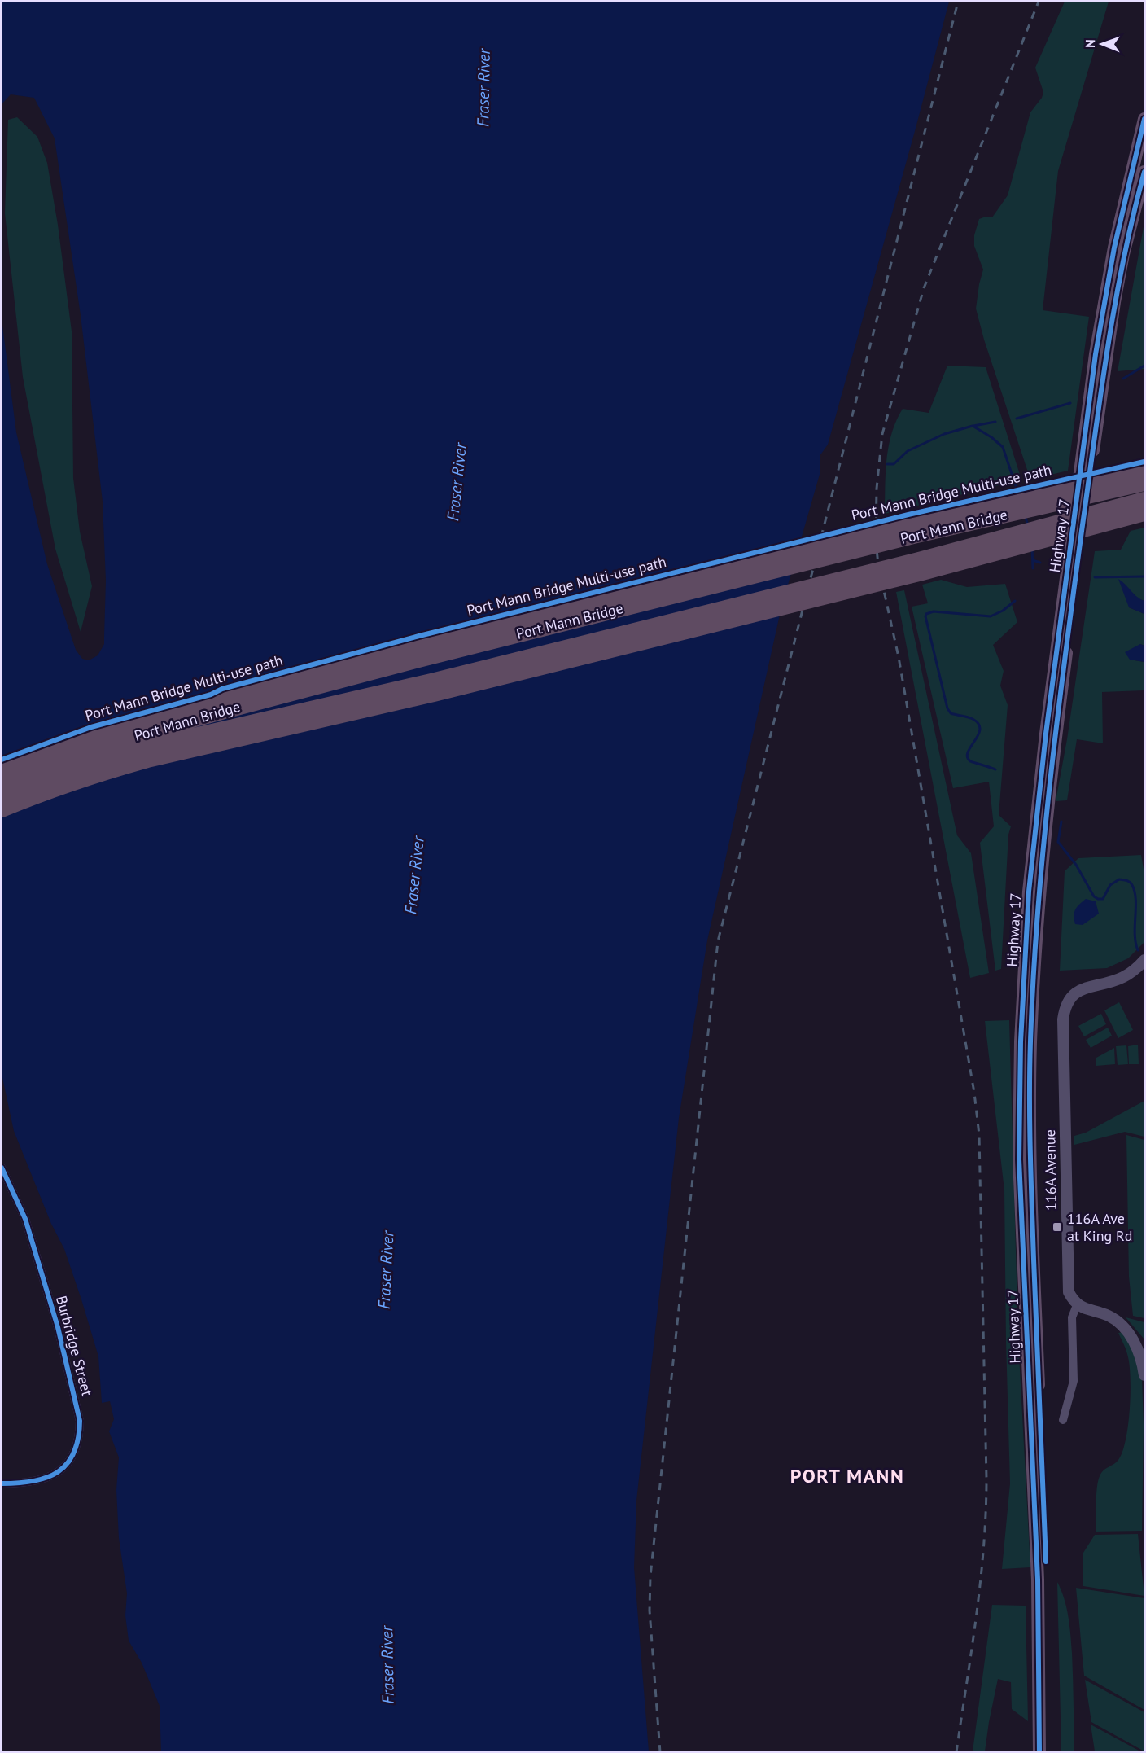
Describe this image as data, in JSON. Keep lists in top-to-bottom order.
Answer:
{
  "streets": {
    "highway": ["Port Mann Bridge", "Highway 17"],
    "street": ["116A Avenue", "Burbridge Street"],
    "cycle path": ["Port Mann Bridge Multi-use path"]
  },
  "districts": ["PORT MANN"],
  "water": ["Fraser River"],
  "places": {
    "transit": ["116A Ave at King Rd"]
  },
  "north": "left"
}
